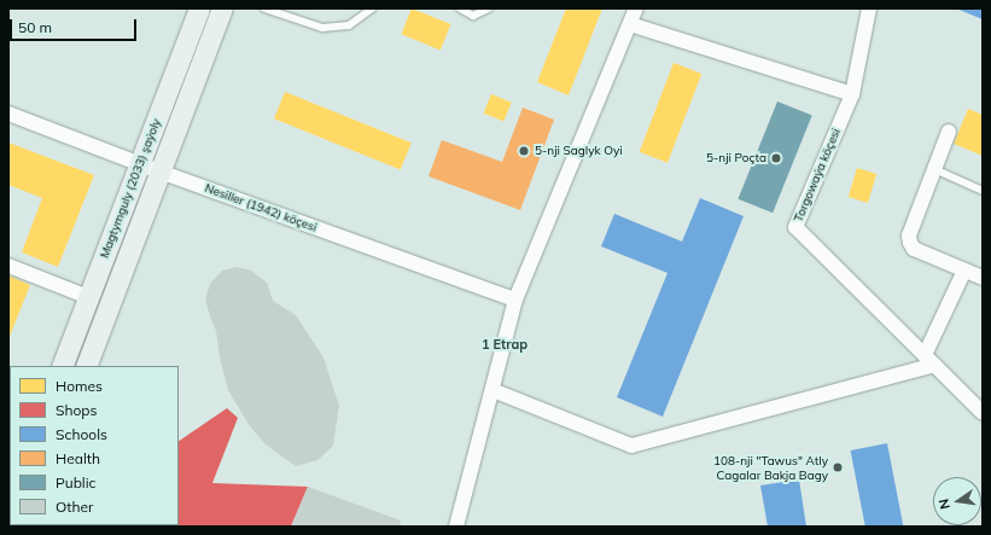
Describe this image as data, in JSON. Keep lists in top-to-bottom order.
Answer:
{
  "streets": {
    "main road": ["Magtymguly (2033) şaýoly"],
    "street": ["Torgowaýa köçesi", "Nesiller (1942) köçesi"]
  },
  "crossings": [
    ["Magtymguly (2033) şaýoly", "Nesiller (1942) köçesi"]
  ],
  "districts": ["1 Etrap"],
  "places": ["5-nji Saglyk Oyi", "5-nji Poçta", "108-nji \"Tawus\" Atly Cagalar Bakja Bagy"],
  "legend": [
    "Homes",
    "Shops",
    "Schools",
    "Health",
    "Public",
    "Other"
  ],
  "scale_bar": "50 m",
  "north": "left"
}
